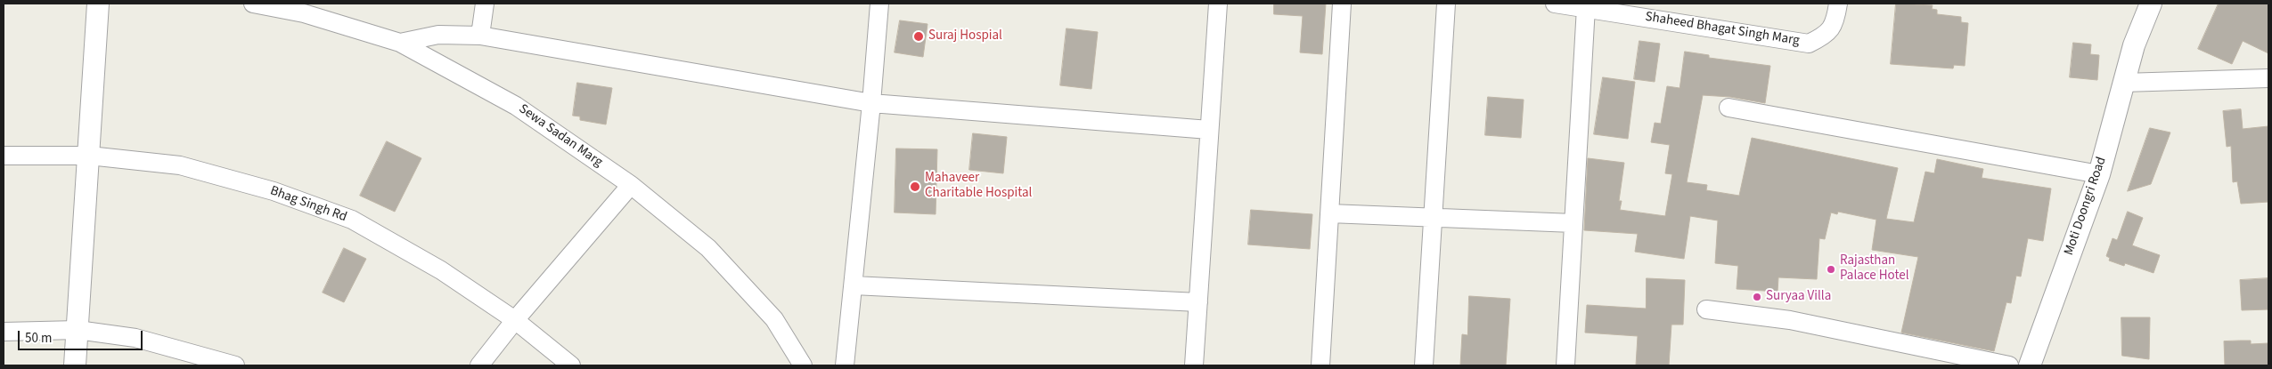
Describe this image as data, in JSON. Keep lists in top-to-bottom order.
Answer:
{
  "streets": {
    "street": [
      "Shaheed Bhagat Singh Marg",
      "Sewa Sadan Marg",
      "Bhag Singh Rd",
      "Moti Doongri Road"
    ]
  },
  "places": [
    "Suraj Hospial",
    "Mahaveer Charitable Hospital",
    "Rajasthan Palace Hotel",
    "Suryaa Villa"
  ],
  "scale_bar": "50 m"
}
